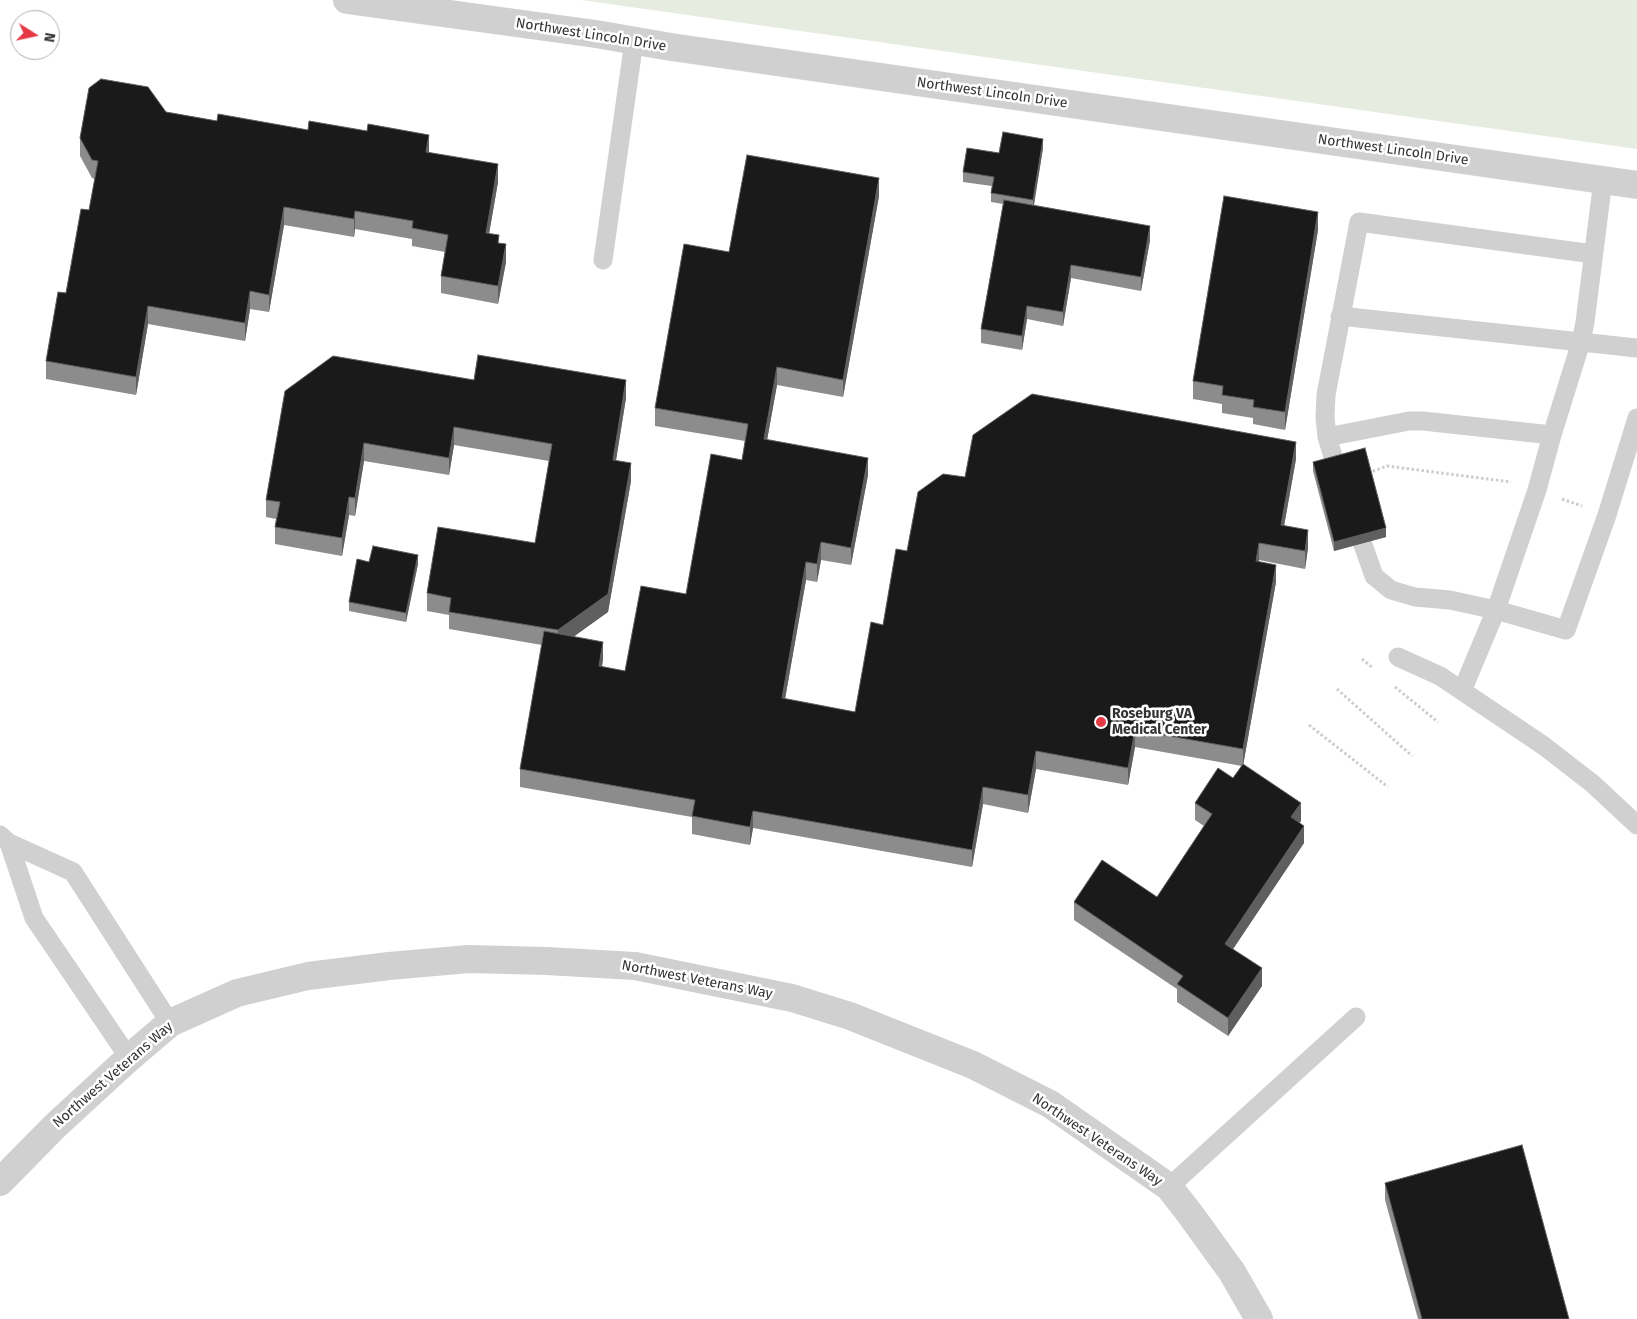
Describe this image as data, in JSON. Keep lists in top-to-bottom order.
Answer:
{
  "streets": {
    "street": ["Northwest Lincoln Drive", "Northwest Veterans Way"]
  },
  "places": ["Roseburg VA Medical Center"],
  "north": "right"
}
